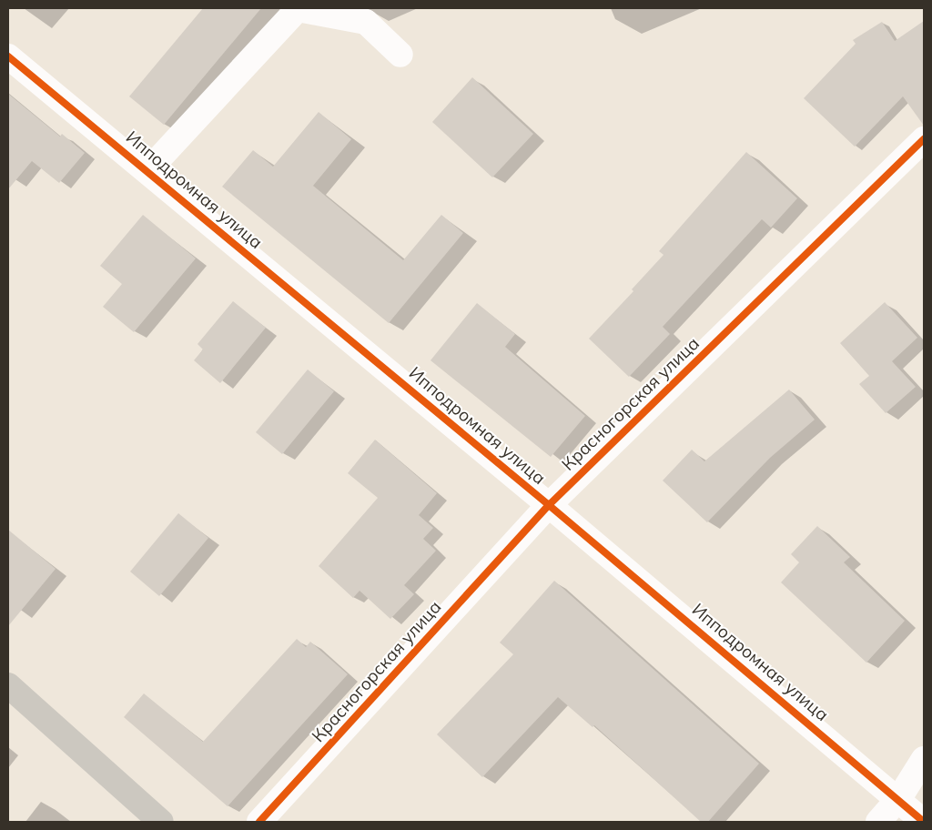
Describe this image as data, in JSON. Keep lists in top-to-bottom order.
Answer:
{
  "streets": {
    "street": ["Ипподромная улица", "Красногорская улица"]
  },
  "crossings": [
    ["Ипподромная улица", "Красногорская улица"]
  ]
}
